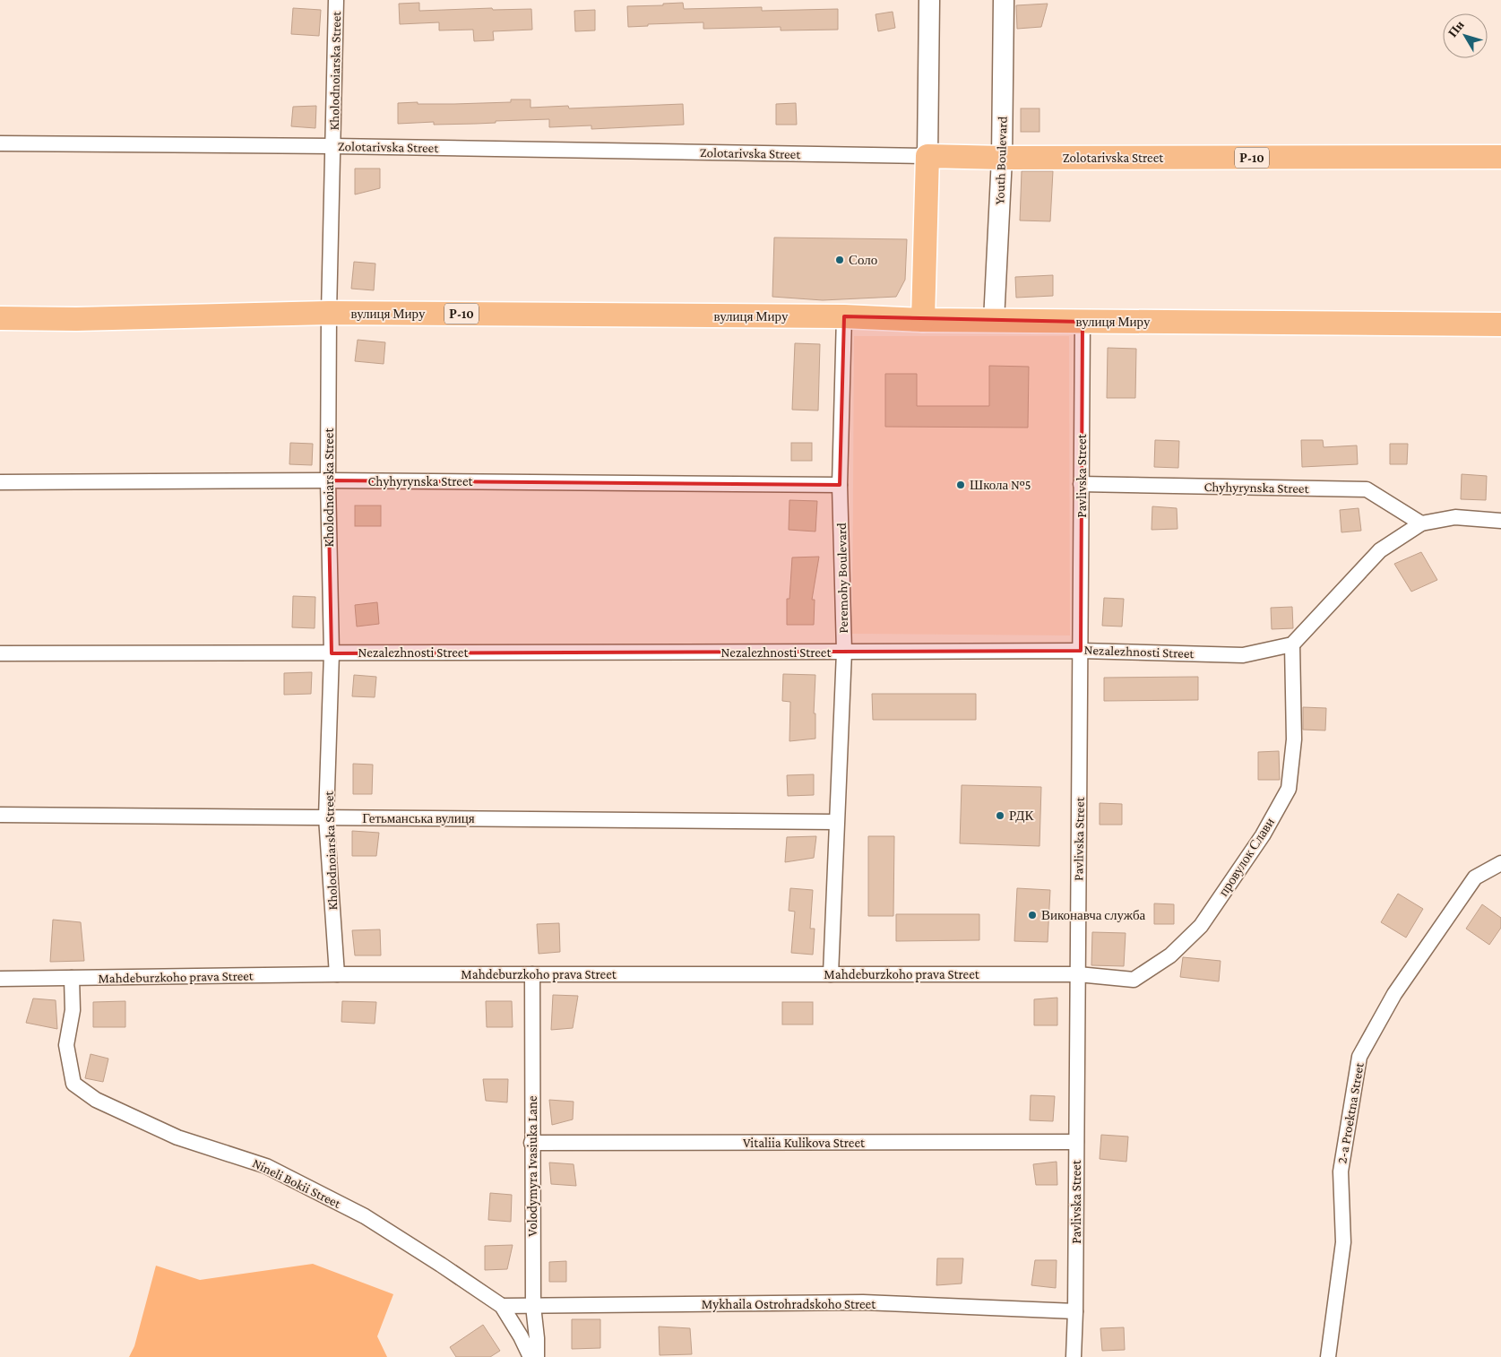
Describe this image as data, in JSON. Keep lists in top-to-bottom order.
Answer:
{
  "streets": {
    "main road": [
      "Zolotarivska Street",
      "Р-10",
      "Youth Boulevard",
      "вулиця Миру"
    ],
    "street": [
      "Kholodnoiarska Street",
      "Pavlivska Street",
      "Chyhyrynska Street",
      "Peremohy Boulevard",
      "Nezalezhnosti Street",
      "Гетьманська вулиця",
      "провулок Слави",
      "Mahdeburzkoho prava Street",
      "2-a Proektna Street",
      "Vitaliia Kulikova Street",
      "Volodymyra Ivasiuka Lane",
      "Nineli Bokii Street",
      "Mykhaila Ostrohradskoho Street"
    ]
  },
  "crossings": [
    ["Kholodnoiarska Street", "Zolotarivska Street"],
    ["Kholodnoiarska Street", "вулиця Миру"],
    ["Kholodnoiarska Street", "Chyhyrynska Street"],
    ["Kholodnoiarska Street", "Nezalezhnosti Street"],
    ["Kholodnoiarska Street", "Гетьманська вулиця"],
    ["Kholodnoiarska Street", "Mahdeburzkoho prava Street"],
    ["Zolotarivska Street", "Youth Boulevard"],
    ["Youth Boulevard", "вулиця Миру"],
    ["вулиця Миру", "Pavlivska Street"],
    ["вулиця Миру", "Peremohy Boulevard"],
    ["Pavlivska Street", "Chyhyrynska Street"],
    ["Pavlivska Street", "Nezalezhnosti Street"],
    ["Pavlivska Street", "провулок Слави"],
    ["Pavlivska Street", "Mahdeburzkoho prava Street"],
    ["Pavlivska Street", "Vitaliia Kulikova Street"],
    ["Pavlivska Street", "Mykhaila Ostrohradskoho Street"],
    ["Chyhyrynska Street", "Peremohy Boulevard"],
    ["Peremohy Boulevard", "Nezalezhnosti Street"],
    ["Peremohy Boulevard", "Гетьманська вулиця"],
    ["Peremohy Boulevard", "Mahdeburzkoho prava Street"],
    ["Nezalezhnosti Street", "провулок Слави"],
    ["провулок Слави", "Mahdeburzkoho prava Street"],
    ["Mahdeburzkoho prava Street", "Volodymyra Ivasiuka Lane"],
    ["Mahdeburzkoho prava Street", "Nineli Bokii Street"],
    ["Vitaliia Kulikova Street", "Volodymyra Ivasiuka Lane"],
    ["Volodymyra Ivasiuka Lane", "Mykhaila Ostrohradskoho Street"],
    ["Nineli Bokii Street", "Mykhaila Ostrohradskoho Street"]
  ],
  "places": [
    "Соло",
    "Школа №5",
    "РДК",
    "Виконавча служба"
  ],
  "north": "top left"
}
